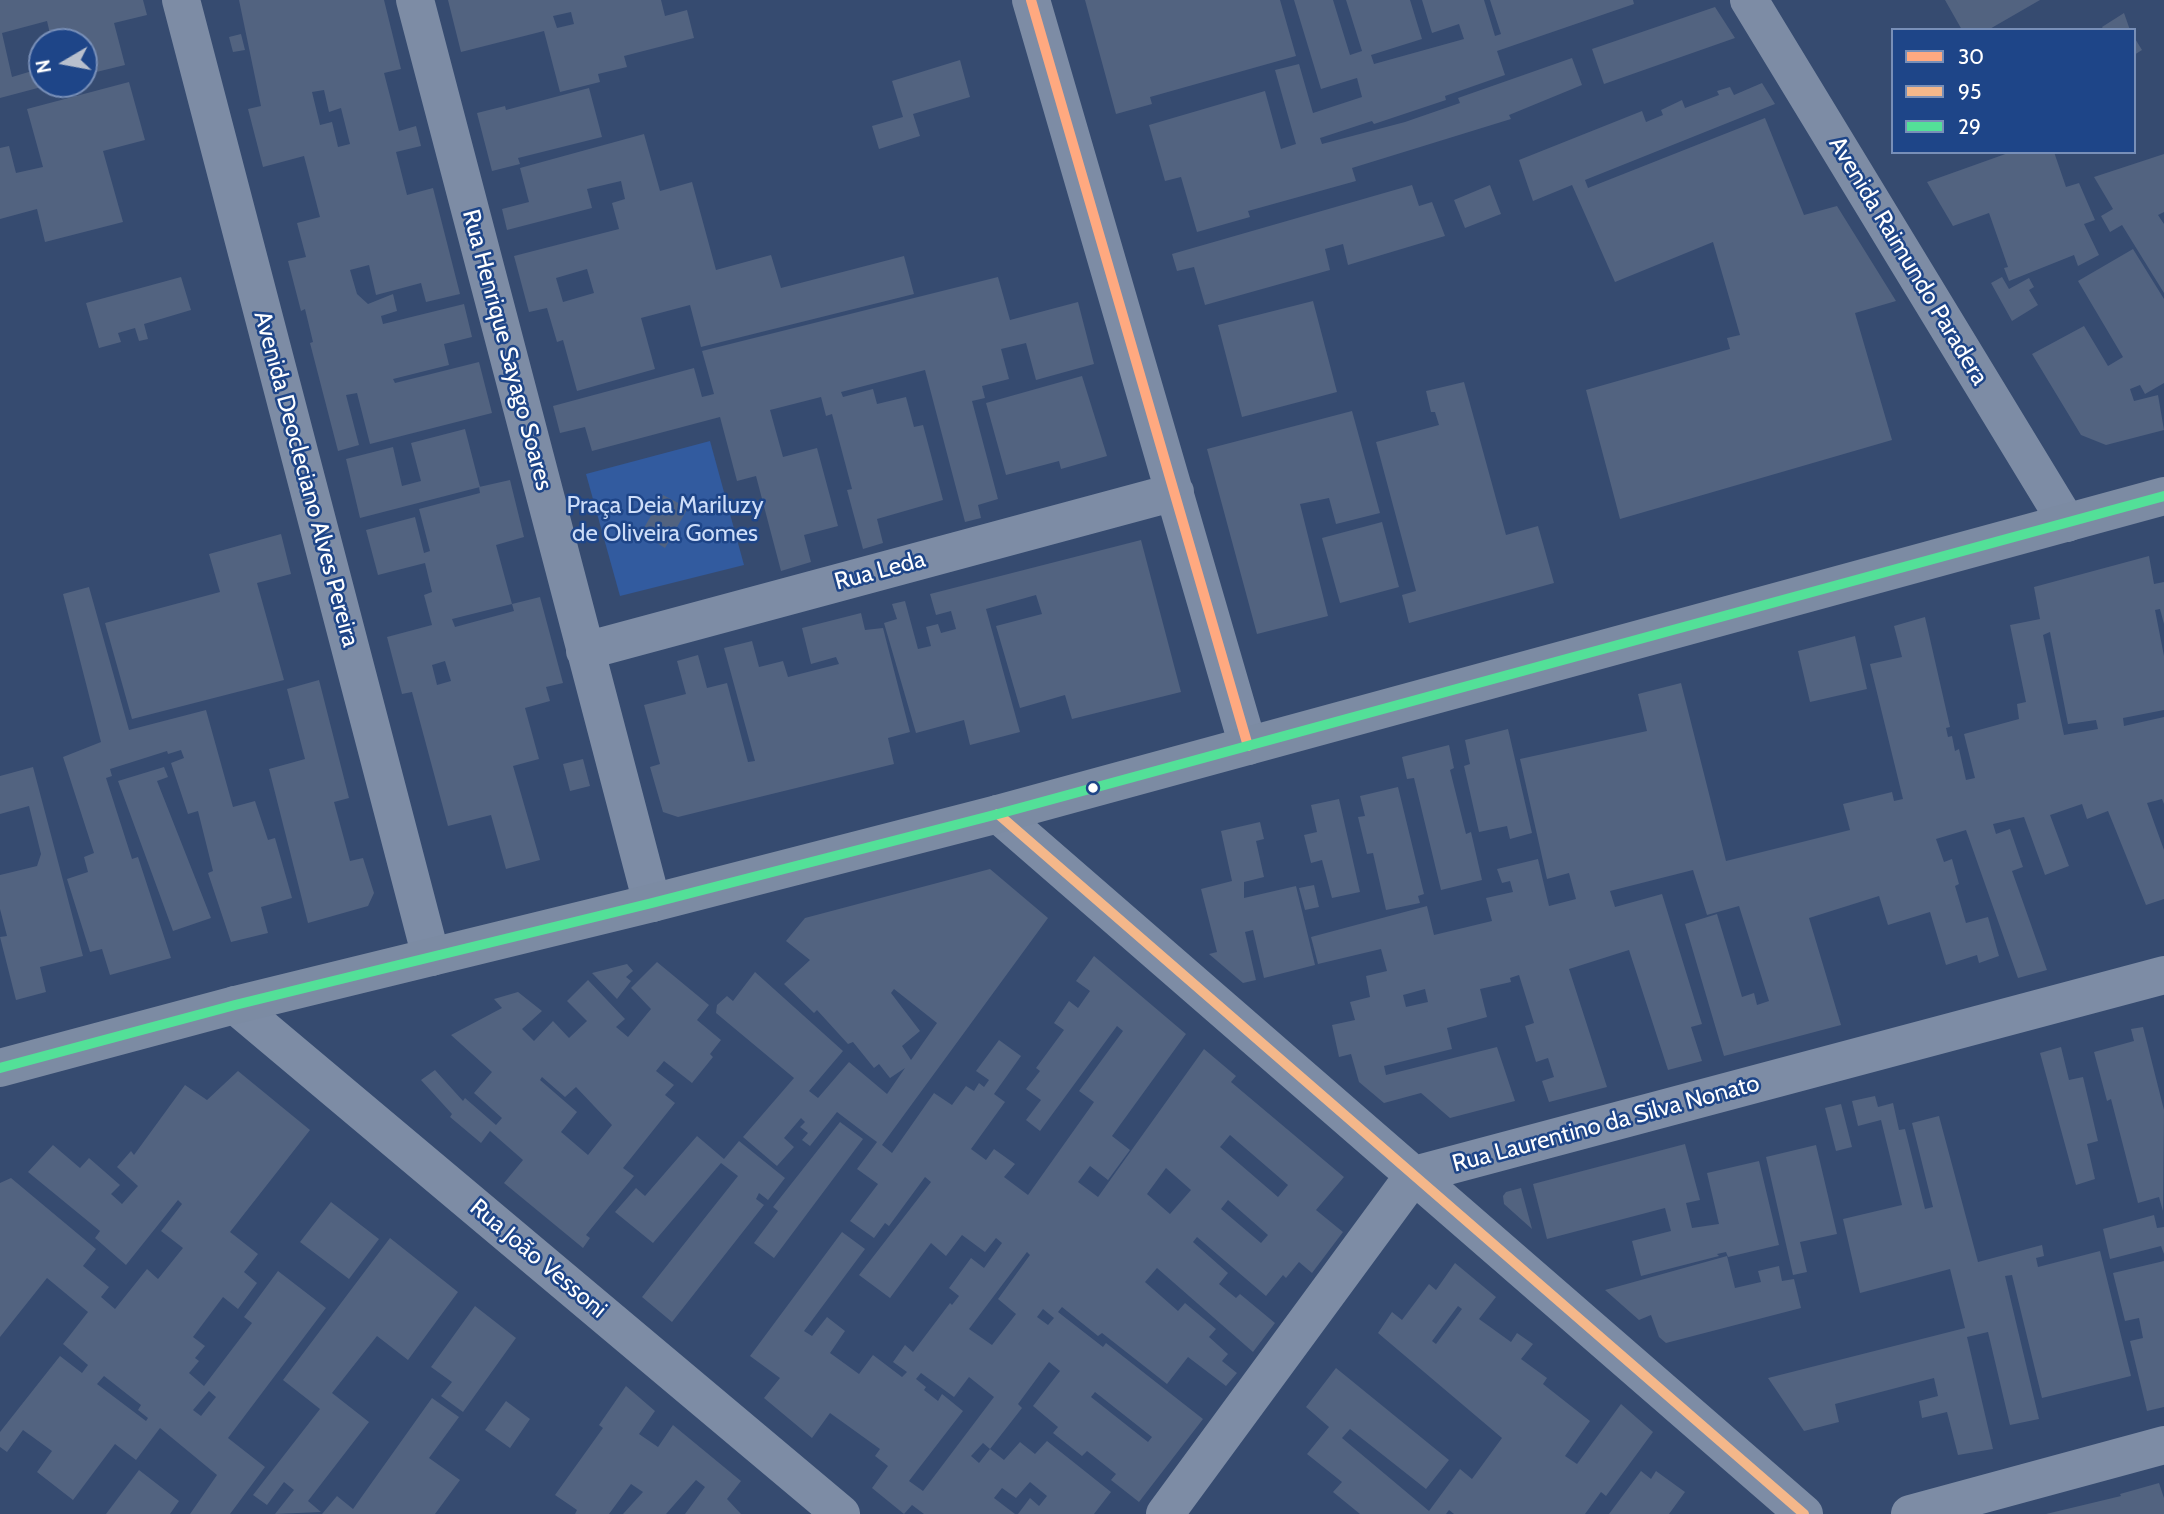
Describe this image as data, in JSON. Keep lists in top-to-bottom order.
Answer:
{
  "streets": {
    "street": [
      "Avenida Raimundo Paradera",
      "Rua Henrique Sayago Soares",
      "Avenida Deocleciano Alves Pereira",
      "Rua Leda",
      "Rua Laurentino da Silva Nonato",
      "Rua João Vessoni"
    ]
  },
  "crossings": [
    ["Rua Henrique Sayago Soares", "Rua Leda"]
  ],
  "parks": ["Praça Deia Mariluzy de Oliveira Gomes"],
  "lines": ["transit line 30", "transit line 29", "transit line 95"],
  "legend": ["30", "95", "29"],
  "north": "left"
}
